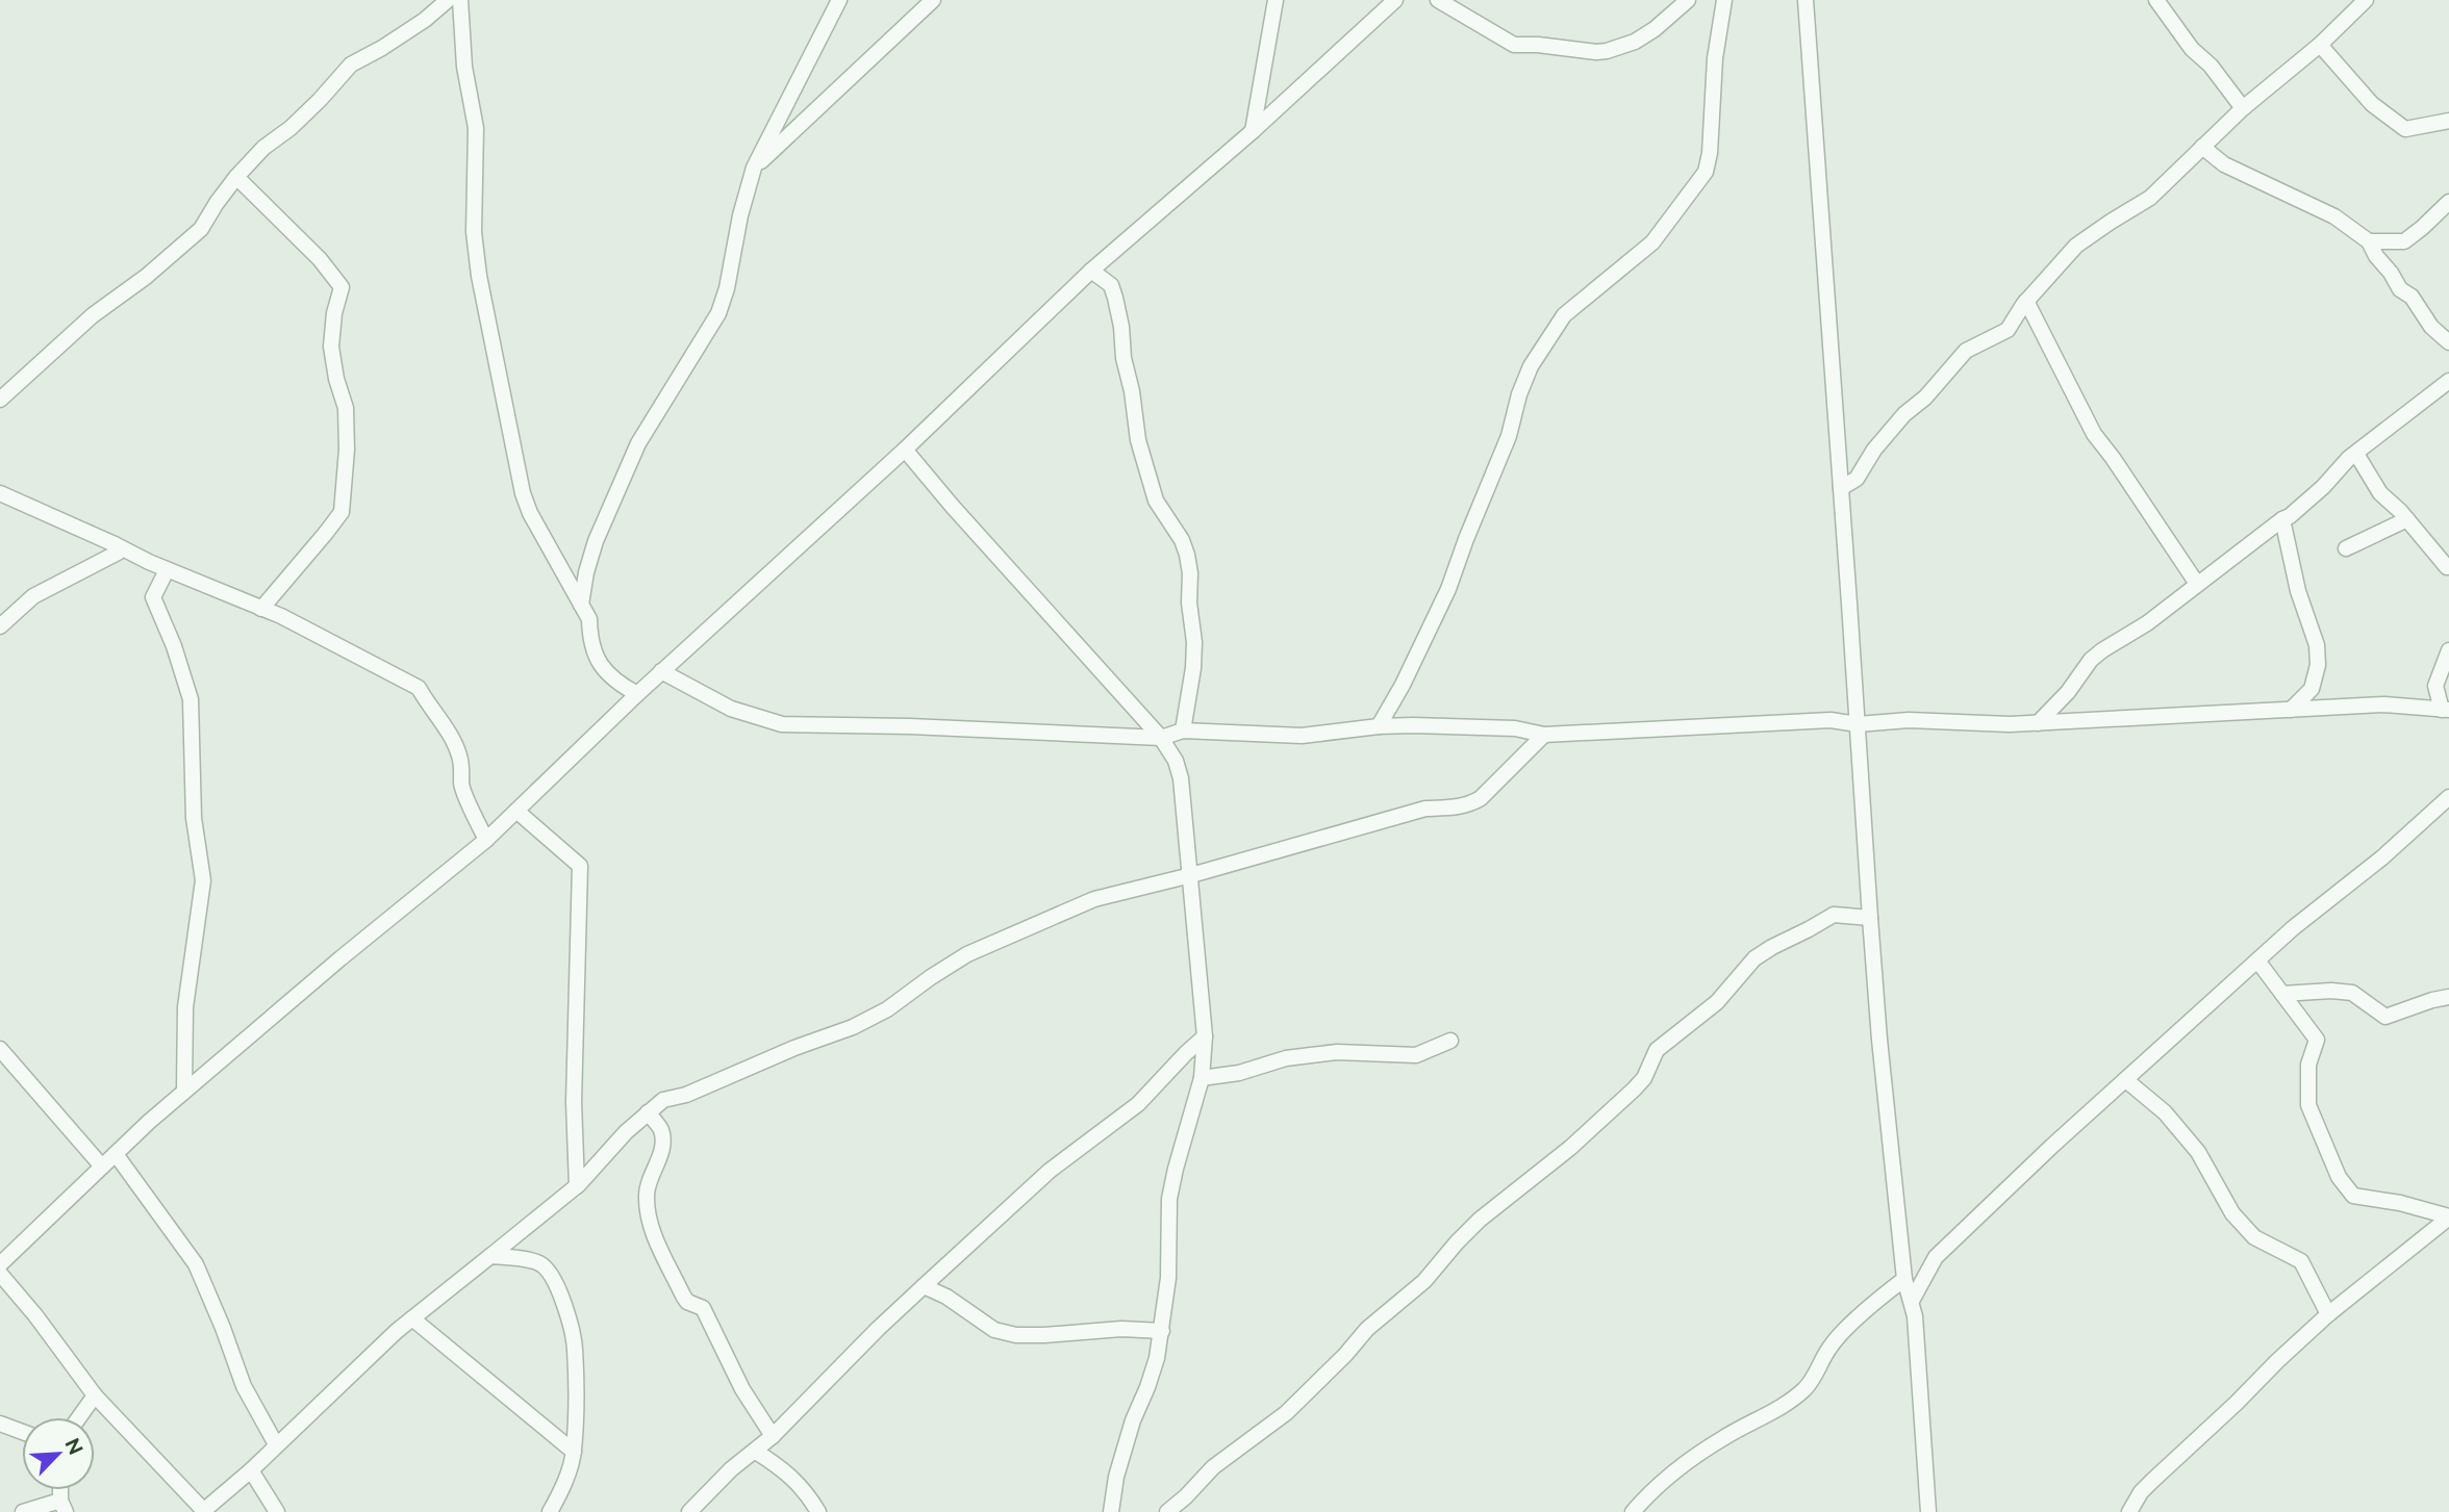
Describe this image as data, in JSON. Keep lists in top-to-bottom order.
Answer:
{
  "north": "top right"
}
